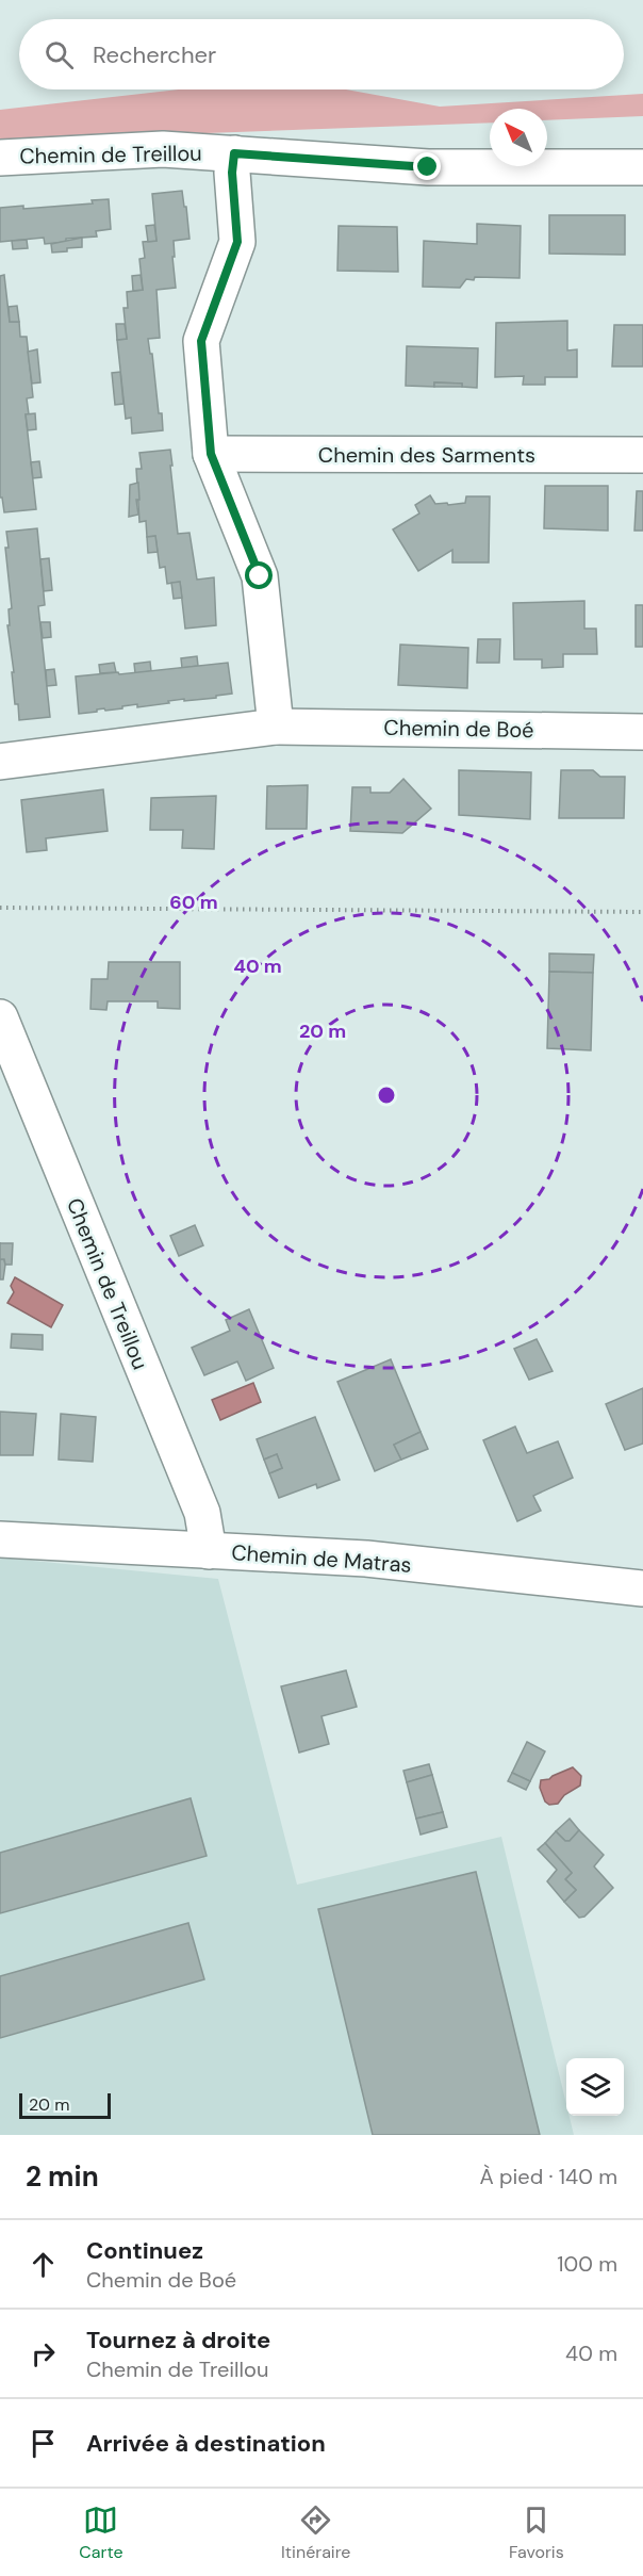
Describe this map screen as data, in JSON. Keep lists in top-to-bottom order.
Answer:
{
  "streets": {
    "street": [
      "Chemin de Treillou",
      "Chemin des Sarments",
      "Chemin de Boé",
      "Chemin de Matras"
    ]
  },
  "crossings": [
    ["Chemin de Treillou", "Chemin de Matras"]
  ],
  "scale_bar": "20 m",
  "north": "top left",
  "page": {
    "search": "Rechercher",
    "scale": "20 m",
    "heading": ["2 min", "À pied · 140 m"],
    "list": [
      ["Continuez", "Chemin de Boé", "100 m"],
      ["Tournez à droite", "Chemin de Treillou", "40 m"],
      "Arrivée à destination"
    ],
    "nav": ["Carte", "Itinéraire", "Favoris"]
  },
  "rings": ["60 m", "40 m", "20 m"]
}
